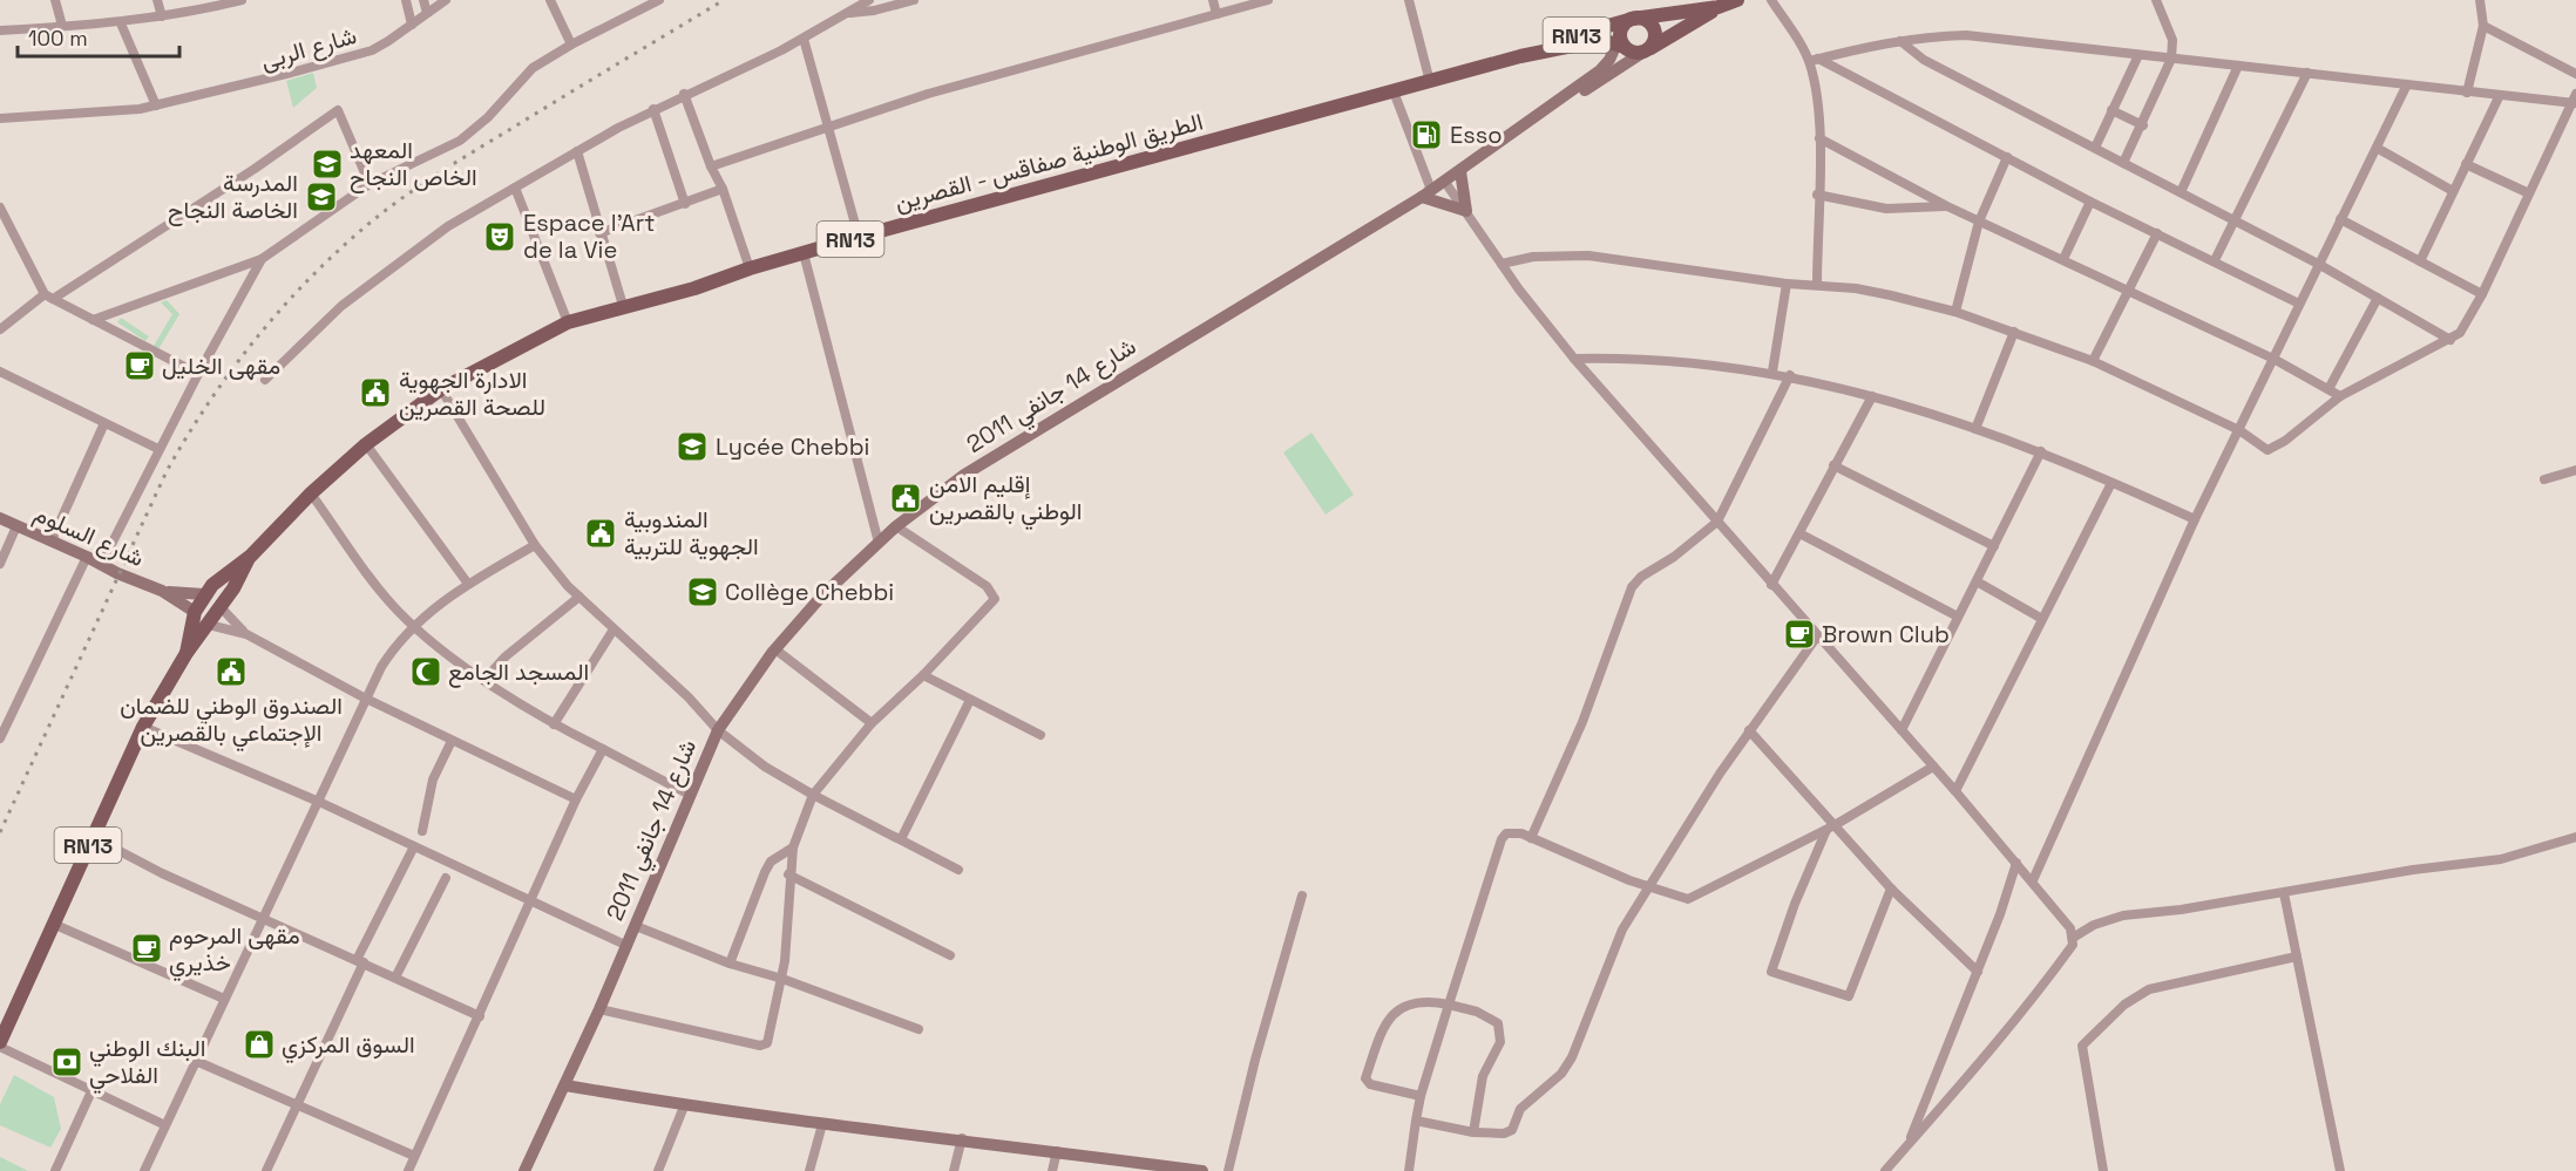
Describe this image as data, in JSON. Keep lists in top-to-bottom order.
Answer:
{
  "streets": {
    "main road": [
      "RN13",
      "الطريق الوطنية صفاقس - القصرين",
      "شارع 14 جانفي 2011",
      "شارع السلوم"
    ],
    "street": ["شارع الربى"]
  },
  "crossings": [
    ["الطريق الوطنية صفاقس - القصرين", "شارع 14 جانفي 2011"],
    ["الطريق الوطنية صفاقس - القصرين", "شارع السلوم"]
  ],
  "places": {
    "fuel station": ["Esso"],
    "school or university": [
      "المعهد الخاص النجاح",
      "المدرسة الخاصة النجاح",
      "Lycée Chebbi",
      "Collège Chebbi"
    ],
    "theatre": ["Espace l'Art de la Vie"],
    "cafe": ["مقهى الخليل", "Brown Club", "مقهى المرحوم خذيري"],
    "public building": [
      "الادارة الجهوية للصحة القصرين",
      "إقليم الامن الوطني بالقصرين",
      "المندوبية الجهوية للتربية",
      "الصندوق الوطني للضمان الإجتماعي بالقصرين"
    ],
    "mosque": ["المسجد الجامع"],
    "shop": ["السوق المركزي"],
    "bank": ["البنك الوطني الفلاحي"]
  },
  "scale_bar": "100 m"
}
